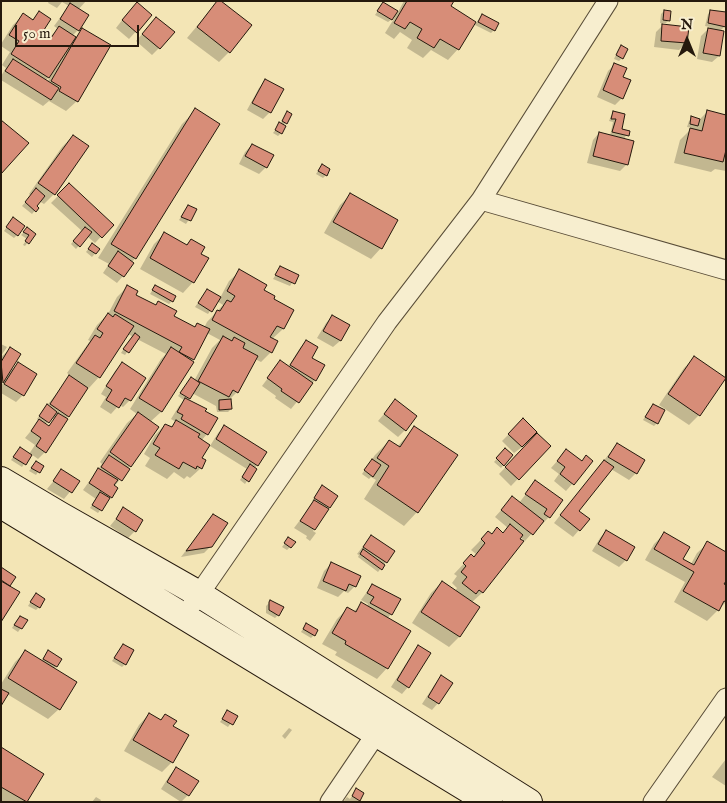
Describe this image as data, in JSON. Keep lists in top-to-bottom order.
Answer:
{
  "scale_bar": "50 m",
  "north": "top"
}
